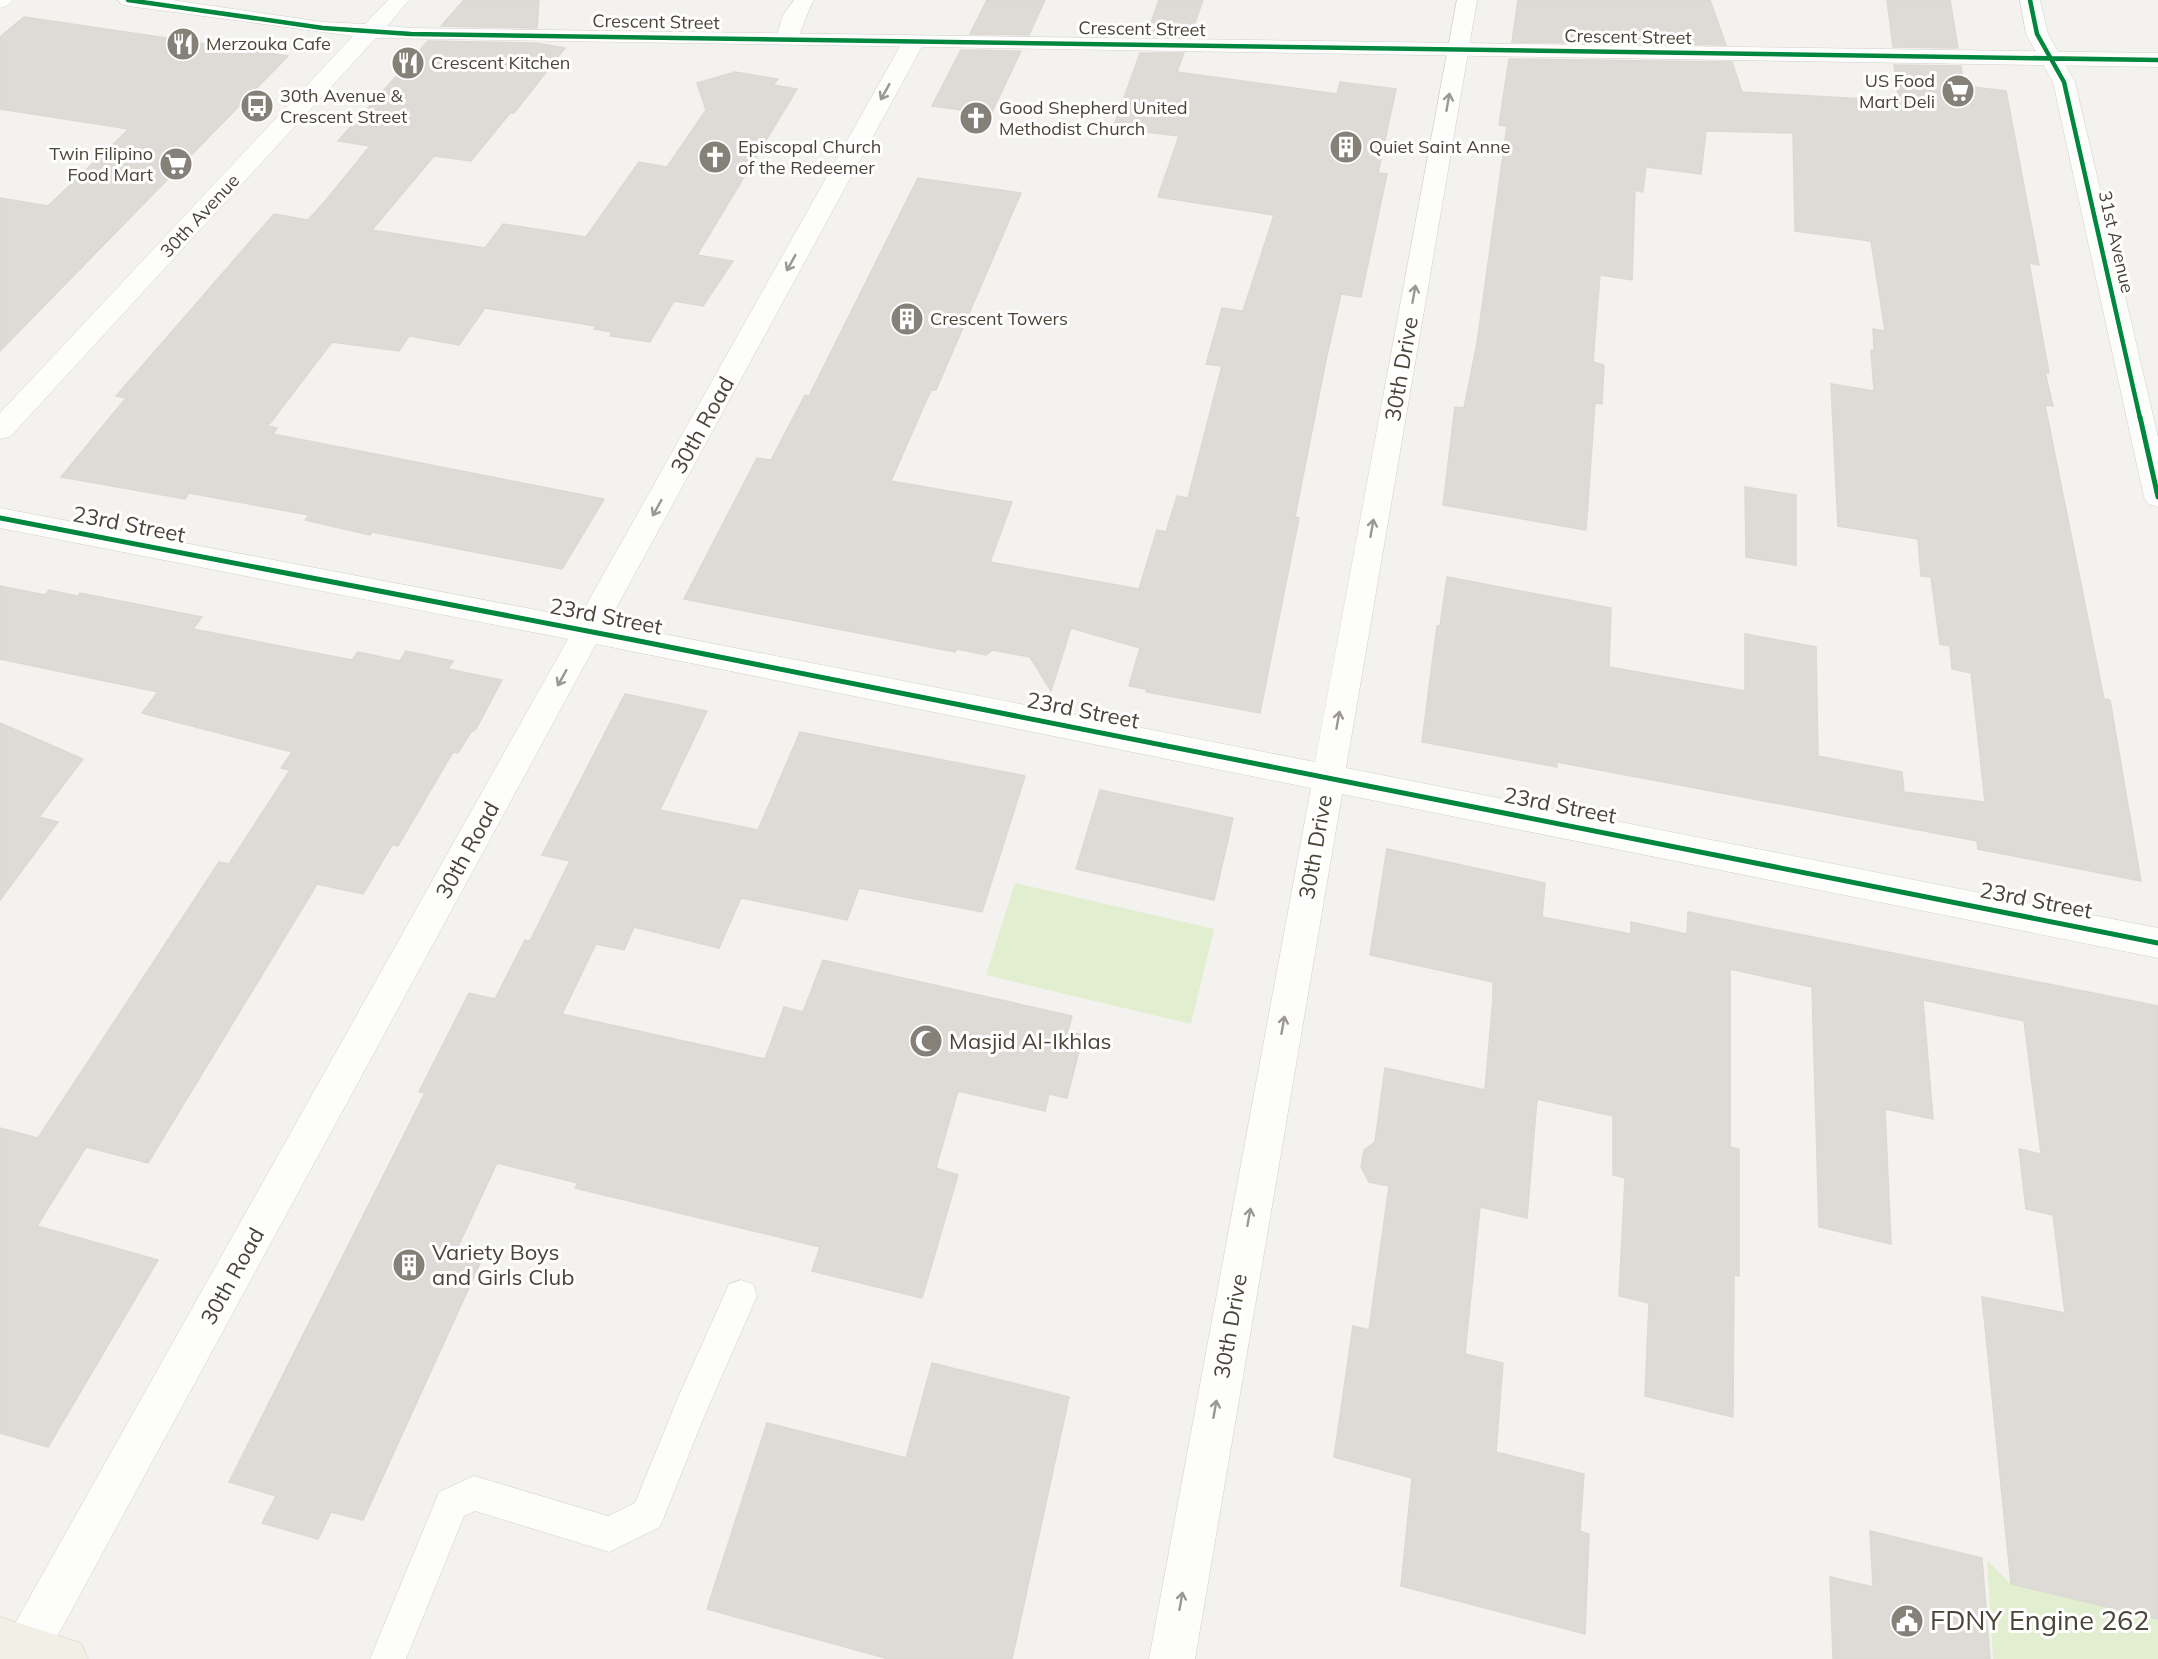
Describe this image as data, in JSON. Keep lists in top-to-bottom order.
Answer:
{
  "streets": {
    "street": [
      "Crescent Street",
      "30th Avenue",
      "31st Avenue",
      "30th Drive",
      "30th Road",
      "23rd Street"
    ]
  },
  "crossings": [
    ["Crescent Street", "30th Avenue"],
    ["Crescent Street", "31st Avenue"],
    ["Crescent Street", "30th Drive"],
    ["Crescent Street", "30th Road"],
    ["30th Drive", "23rd Street"],
    ["30th Road", "23rd Street"]
  ],
  "one_way": ["30th Drive", "30th Road"],
  "places": {
    "restaurant": ["Merzouka Cafe", "Crescent Kitchen"],
    "supermarket": ["US Food Mart Deli", "Twin Filipino Food Mart"],
    "bus stop": ["30th Avenue & Crescent Street"],
    "church": ["Good Shepherd United Methodist Church", "Episcopal Church of the Redeemer"],
    "building": ["Quiet Saint Anne", "Crescent Towers", "Variety Boys and Girls Club"],
    "mosque": ["Masjid Al-Ikhlas"],
    "public building": ["FDNY Engine 262"]
  }
}
